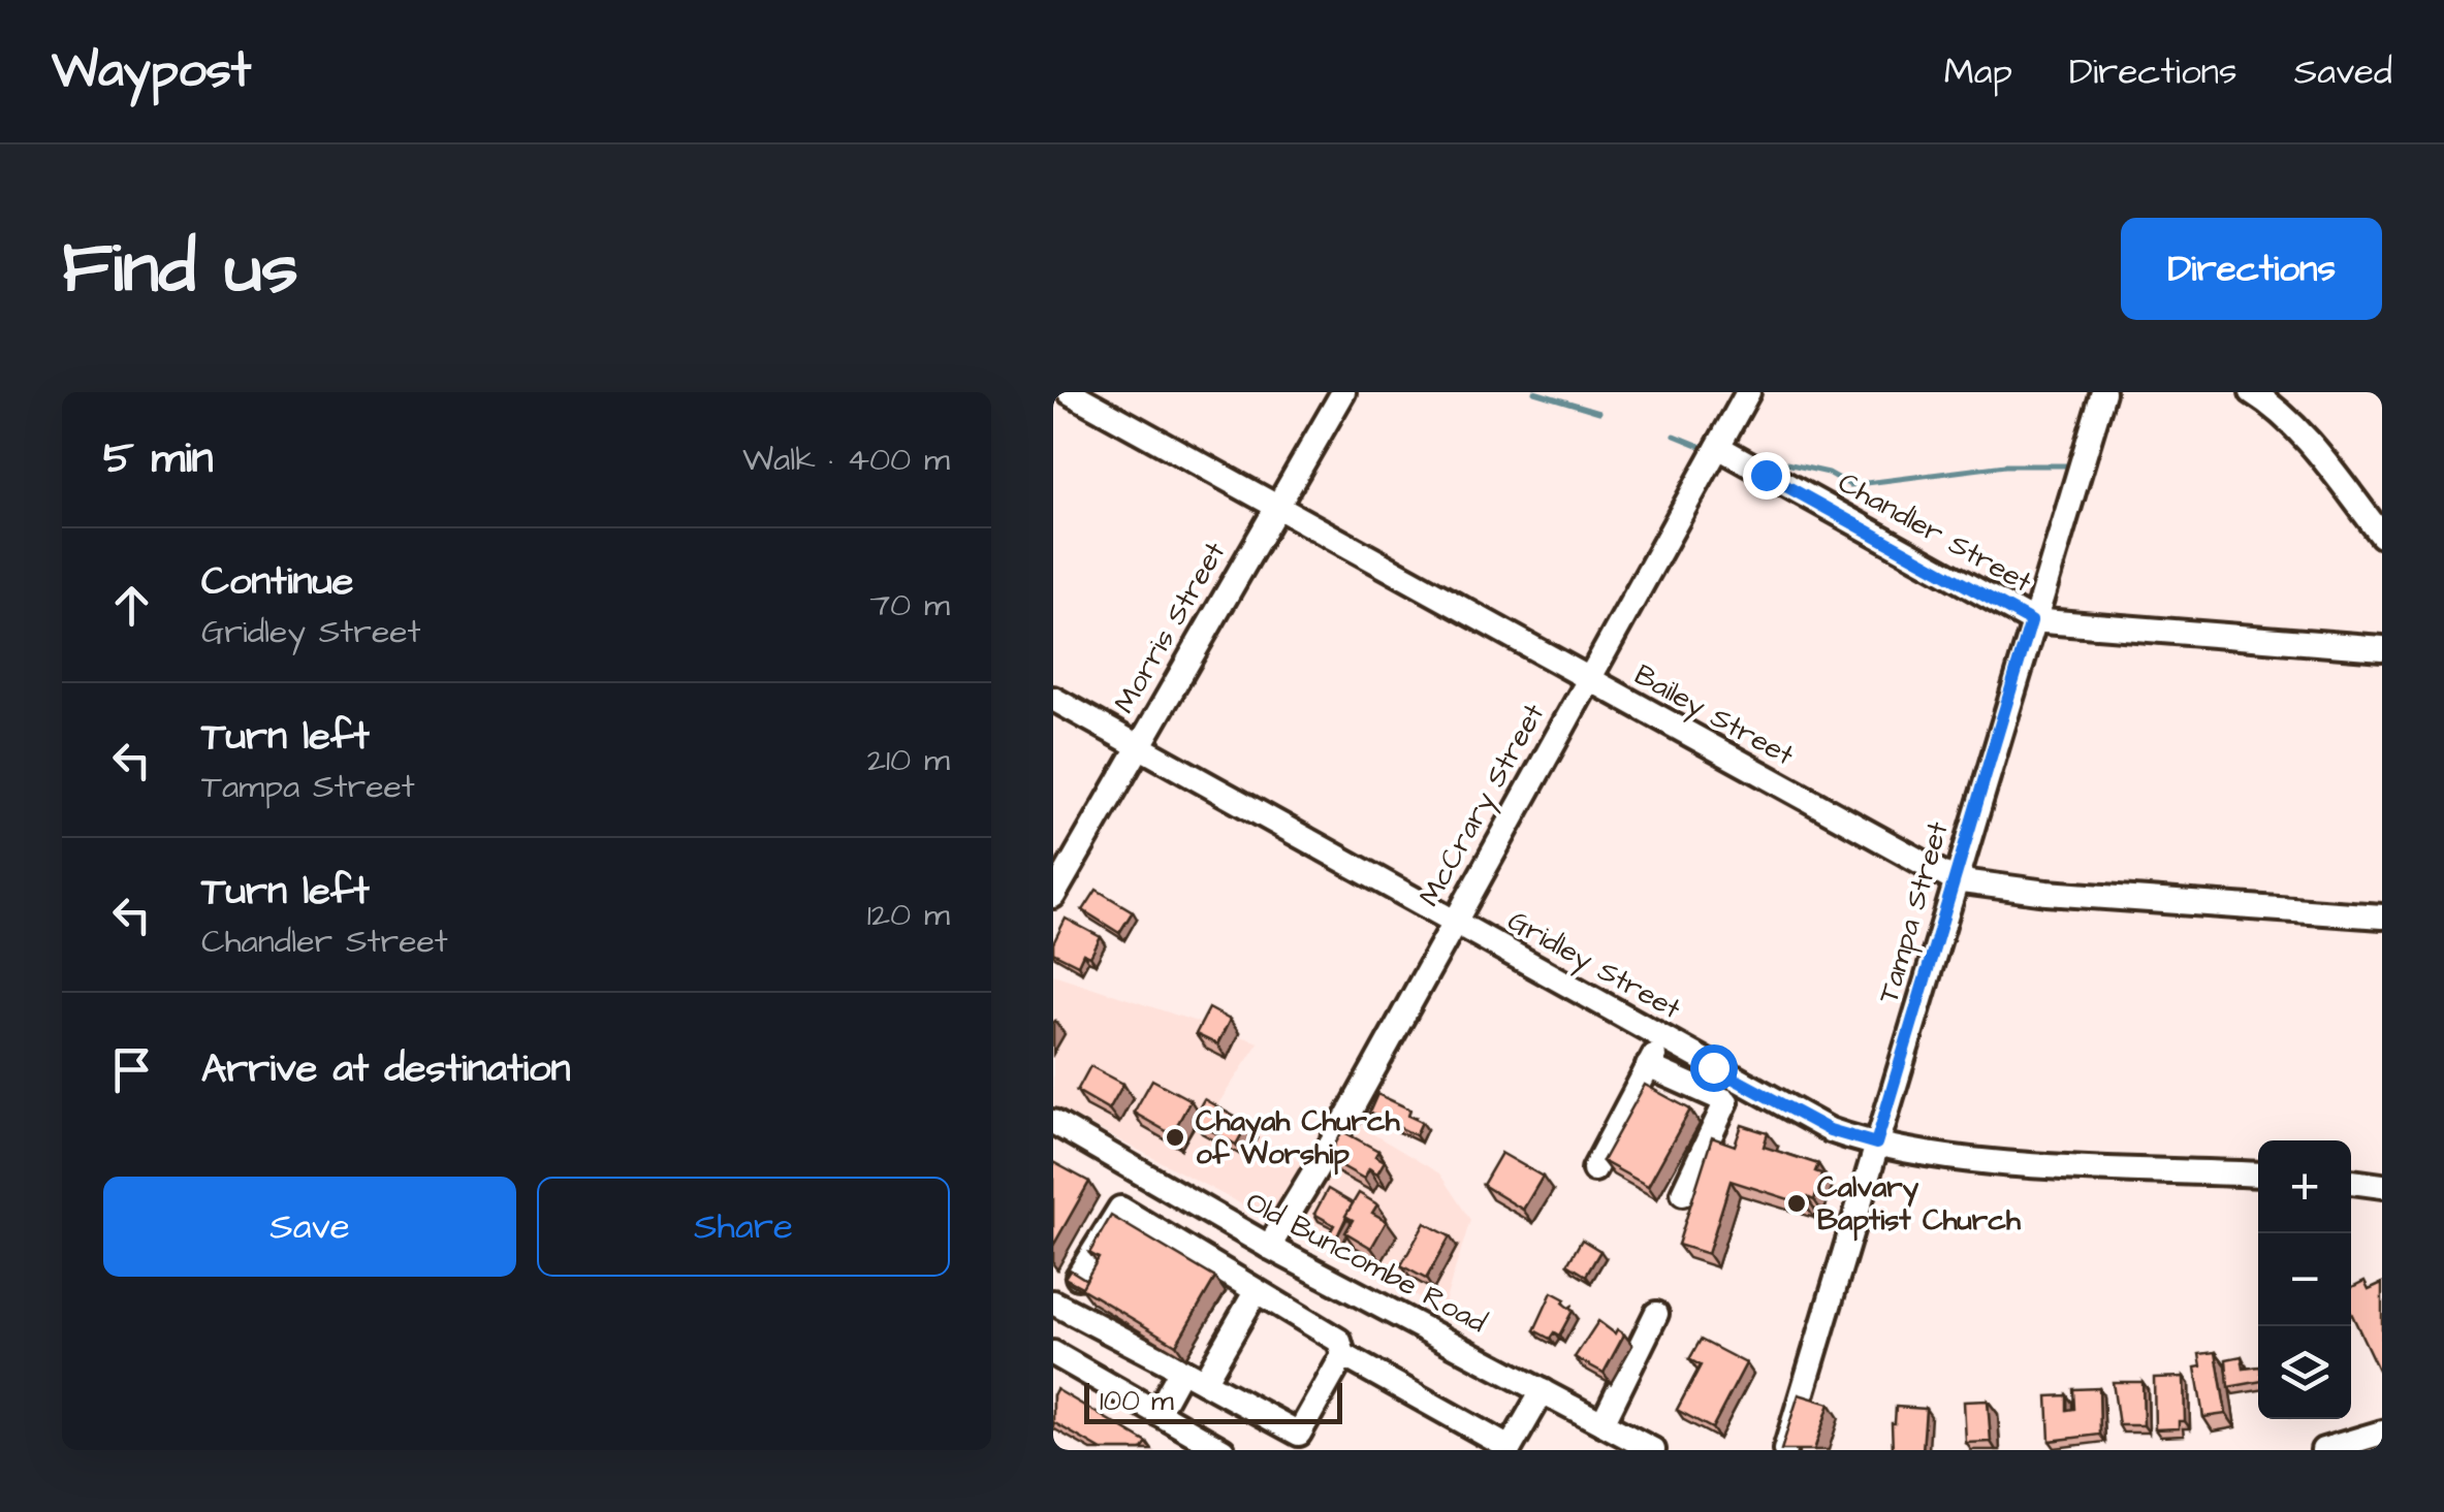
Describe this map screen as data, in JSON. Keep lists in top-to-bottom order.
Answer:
{
  "streets": {
    "street": [
      "Chandler Street",
      "Morris Street",
      "Bailey Street",
      "McCrary Street",
      "Tampa Street",
      "Gridley Street",
      "Old Buncombe Road"
    ]
  },
  "crossings": [
    ["Chandler Street", "McCrary Street"],
    ["Chandler Street", "Tampa Street"],
    ["Morris Street", "Bailey Street"],
    ["Morris Street", "Gridley Street"],
    ["Bailey Street", "McCrary Street"],
    ["Bailey Street", "Tampa Street"],
    ["McCrary Street", "Gridley Street"],
    ["McCrary Street", "Old Buncombe Road"],
    ["Tampa Street", "Gridley Street"]
  ],
  "places": ["Chayah Church of Worship", "Calvary Baptist Church"],
  "scale_bar": "100 m",
  "page": {
    "header": "Waypost",
    "nav": ["Map", "Directions", "Saved"],
    "buttons": [
      "Directions",
      ["Save", "Share"]
    ],
    "title": "Find us",
    "heading": ["5 min", "Walk · 400 m"],
    "list": [
      ["Continue", "Gridley Street", "70 m"],
      ["Turn left", "Tampa Street", "210 m"],
      ["Turn left", "Chandler Street", "120 m"],
      "Arrive at destination"
    ],
    "map_buttons": ["+", "−"],
    "scale": "100 m"
  }
}
